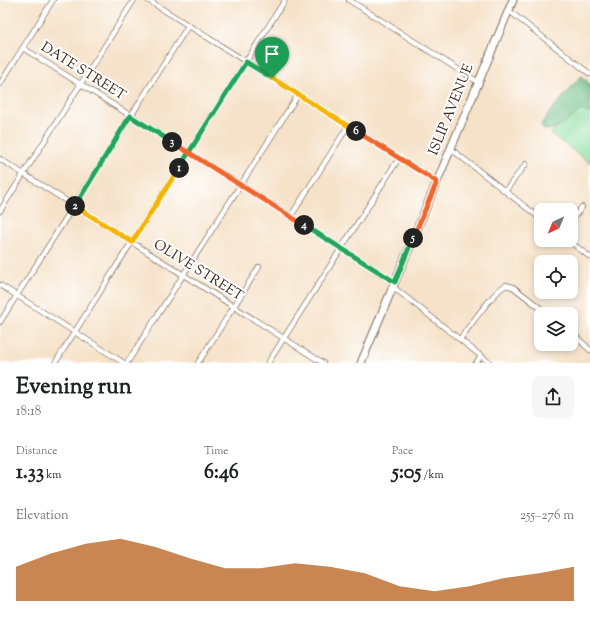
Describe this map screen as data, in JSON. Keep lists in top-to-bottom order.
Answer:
{
  "streets": {
    "main road": ["ISLIP AVENUE"],
    "street": ["DATE STREET", "OLIVE STREET"]
  },
  "crossings": [
    ["DATE STREET", "ISLIP AVENUE"]
  ],
  "north": "bottom left",
  "page": {
    "pins": [
      "6",
      "3",
      "1",
      "2",
      "4",
      "5"
    ],
    "heading": ["Evening run", "18:18"],
    "stats": [
      ["Distance", "1.33 km"],
      ["Time", "6:46"],
      ["Pace", "5:05 /km"]
    ],
    "chart": ["Elevation", "255–276 m"]
  }
}
